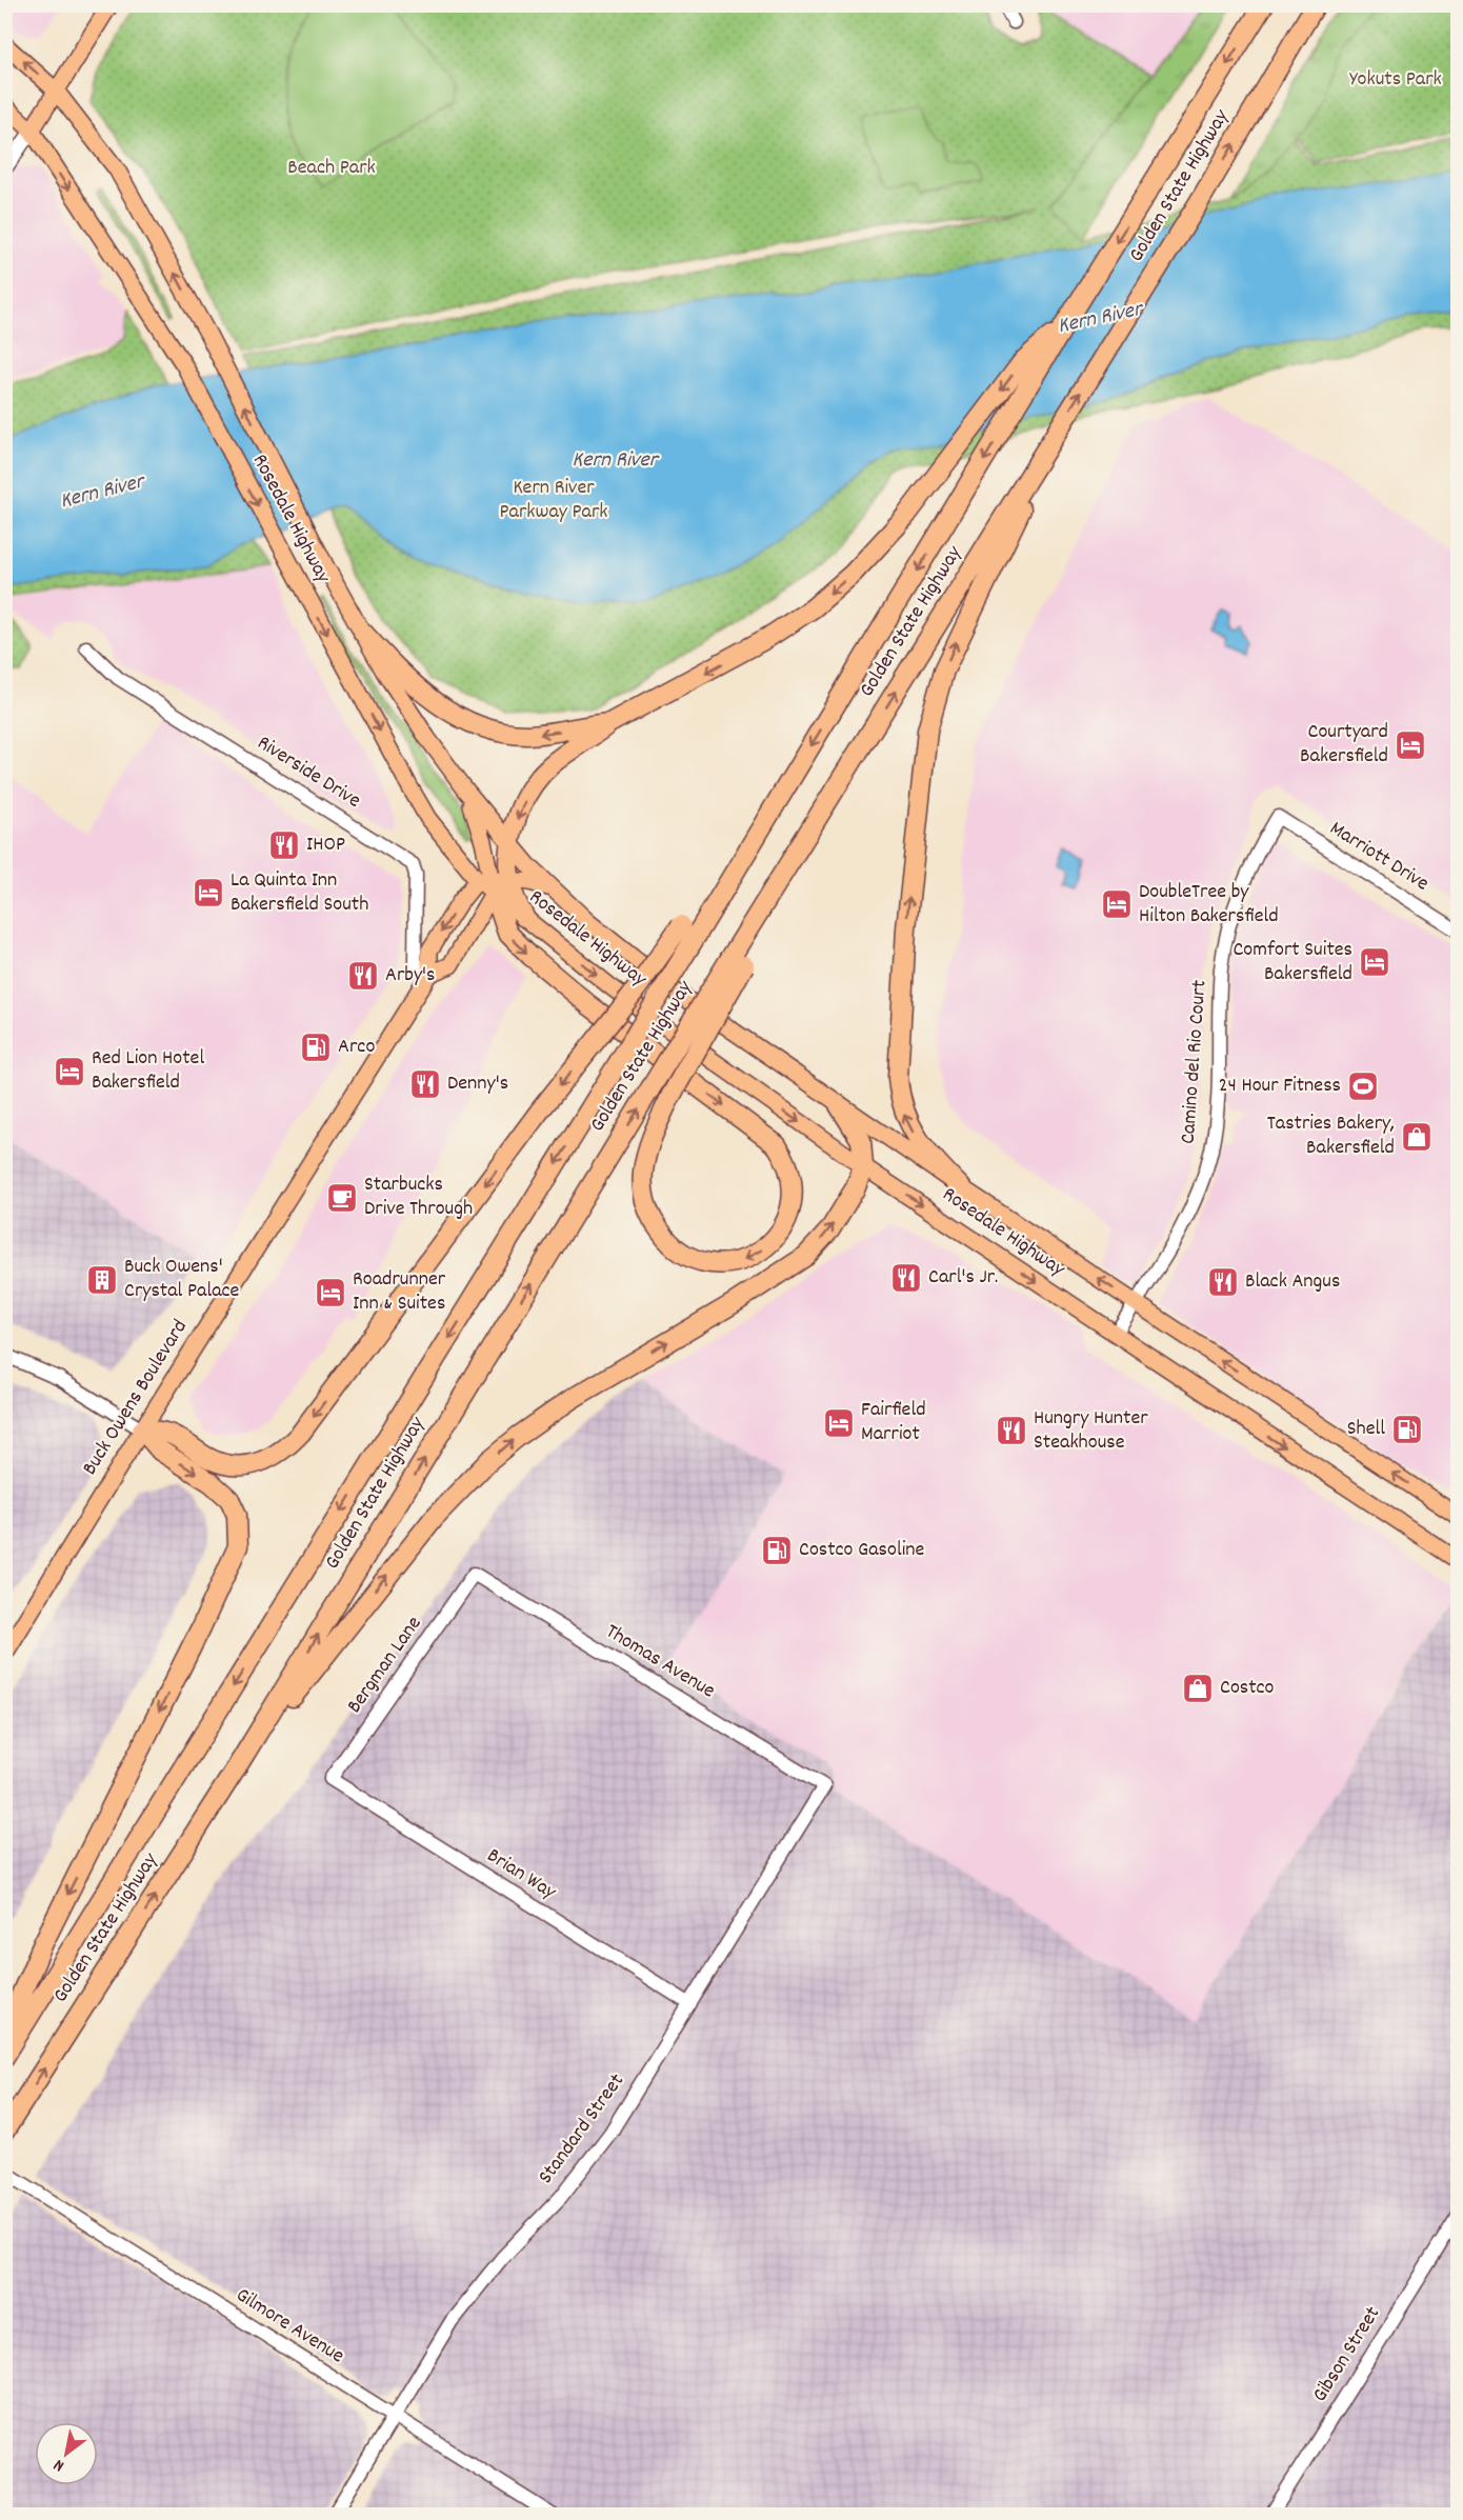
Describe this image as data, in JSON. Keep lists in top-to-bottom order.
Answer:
{
  "streets": {
    "highway": ["Golden State Highway"],
    "main road": ["Rosedale Highway", "Buck Owens Boulevard"],
    "street": [
      "Riverside Drive",
      "Marriott Drive",
      "Camino del Rio Court",
      "Thomas Avenue",
      "Bergman Lane",
      "Brian Way",
      "Standard Street",
      "Gilmore Avenue",
      "Gibson Street"
    ]
  },
  "crossings": [
    ["Rosedale Highway", "Camino del Rio Court"],
    ["Rosedale Highway", "Buck Owens Boulevard"],
    ["Riverside Drive", "Buck Owens Boulevard"],
    ["Marriott Drive", "Camino del Rio Court"],
    ["Thomas Avenue", "Bergman Lane"],
    ["Thomas Avenue", "Standard Street"],
    ["Bergman Lane", "Brian Way"],
    ["Brian Way", "Standard Street"],
    ["Standard Street", "Gilmore Avenue"]
  ],
  "water": ["Kern River"],
  "parks": ["Yokuts Park", "Beach Park", "Kern River Parkway Park"],
  "places": {
    "hotel": [
      "Courtyard Bakersfield",
      "La Quinta Inn Bakersfield South",
      "DoubleTree by Hilton Bakersfield",
      "Comfort Suites Bakersfield",
      "Red Lion Hotel Bakersfield",
      "Roadrunner Inn & Suites",
      "Fairfield Marriot"
    ],
    "restaurant": [
      "IHOP",
      "Arby's",
      "Denny's",
      "Carl's Jr.",
      "Black Angus",
      "Hungry Hunter Steakhouse"
    ],
    "fuel station": ["Arco", "Shell", "Costco Gasoline"],
    "sports": ["24 Hour Fitness"],
    "shop": ["Tastries Bakery, Bakersfield", "Costco"],
    "cafe": ["Starbucks Drive Through"],
    "building": ["Buck Owens' Crystal Palace"]
  },
  "north": "bottom left"
}
